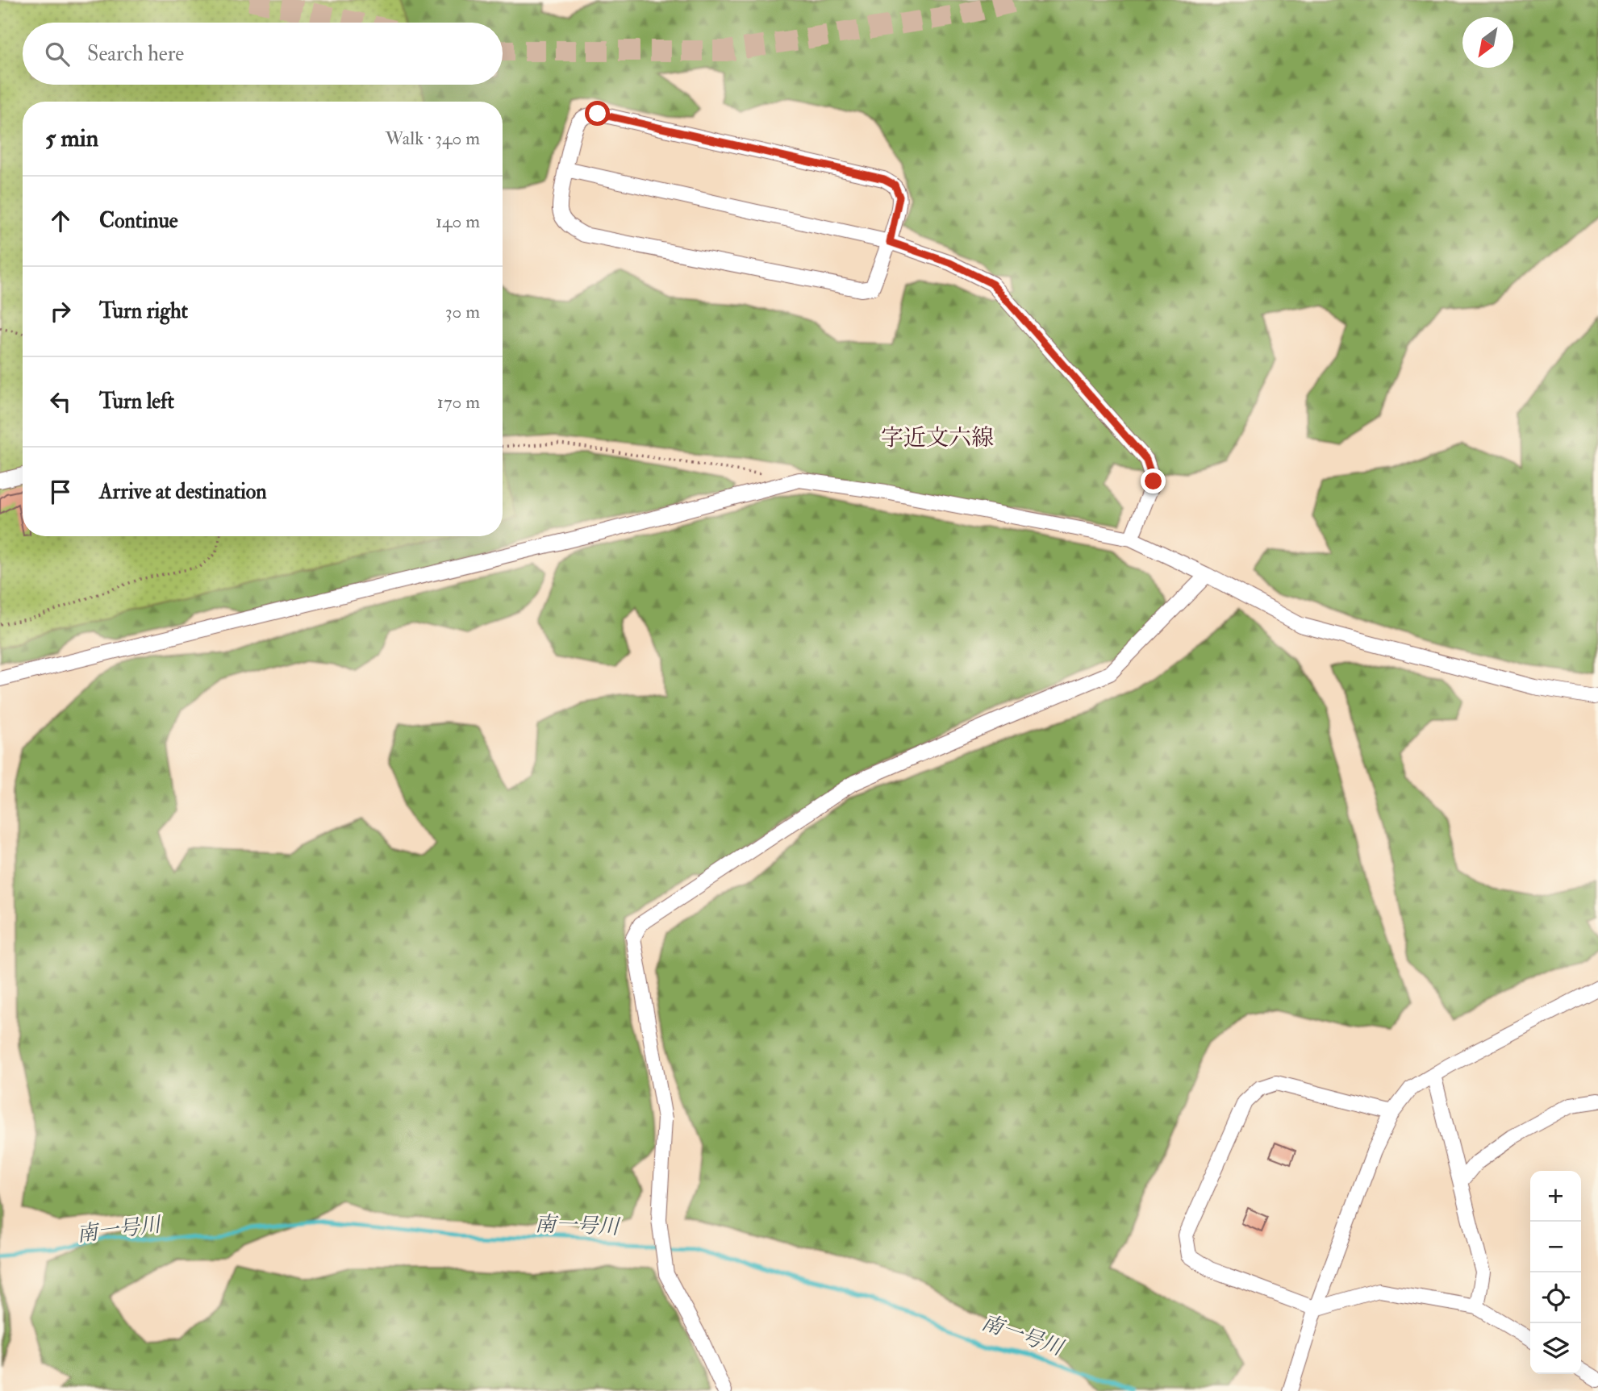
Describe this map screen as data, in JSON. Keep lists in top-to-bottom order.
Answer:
{
  "districts": ["字近文六線"],
  "water": ["南一号川"],
  "north": "bottom left",
  "page": {
    "search": "Search here",
    "heading": ["5 min", "Walk · 340 m"],
    "list": [
      ["Continue", "140 m"],
      ["Turn right", "30 m"],
      ["Turn left", "170 m"],
      "Arrive at destination"
    ],
    "map_buttons": ["+", "−"]
  }
}
